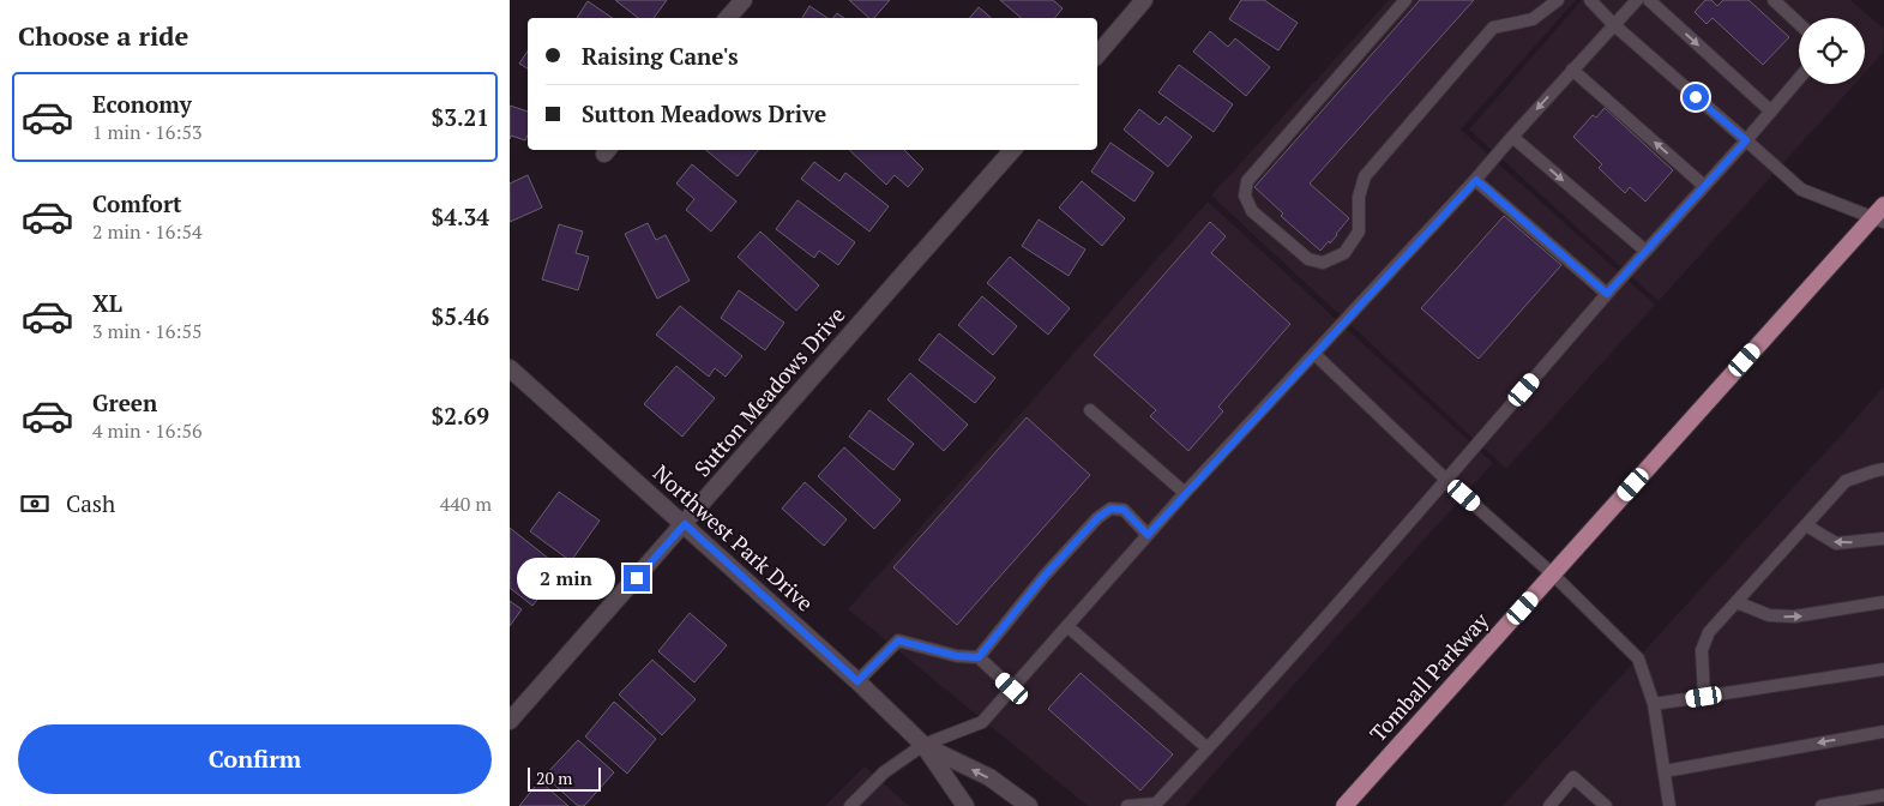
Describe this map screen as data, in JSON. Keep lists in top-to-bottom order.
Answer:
{
  "streets": {
    "main road": ["Tomball Parkway"],
    "street": ["Sutton Meadows Drive", "Northwest Park Drive"]
  },
  "crossings": [
    ["Sutton Meadows Drive", "Northwest Park Drive"]
  ],
  "scale_bar": "20 m",
  "page": {
    "heading": "Choose a ride",
    "banner": ["Raising Cane's", "Sutton Meadows Drive"],
    "list": [
      {
        "name": "Economy",
        "note": "1 min · 16:53",
        "value": "$3.21"
      },
      {
        "name": "Comfort",
        "note": "2 min · 16:54",
        "value": "$4.34"
      },
      {
        "name": "XL",
        "note": "3 min · 16:55",
        "value": "$5.46"
      },
      {
        "name": "Green",
        "note": "4 min · 16:56",
        "value": "$2.69"
      }
    ],
    "pay": ["Cash", "440 m"],
    "bubble": "2 min",
    "buttons": "Confirm",
    "scale": "20 m"
  }
}
